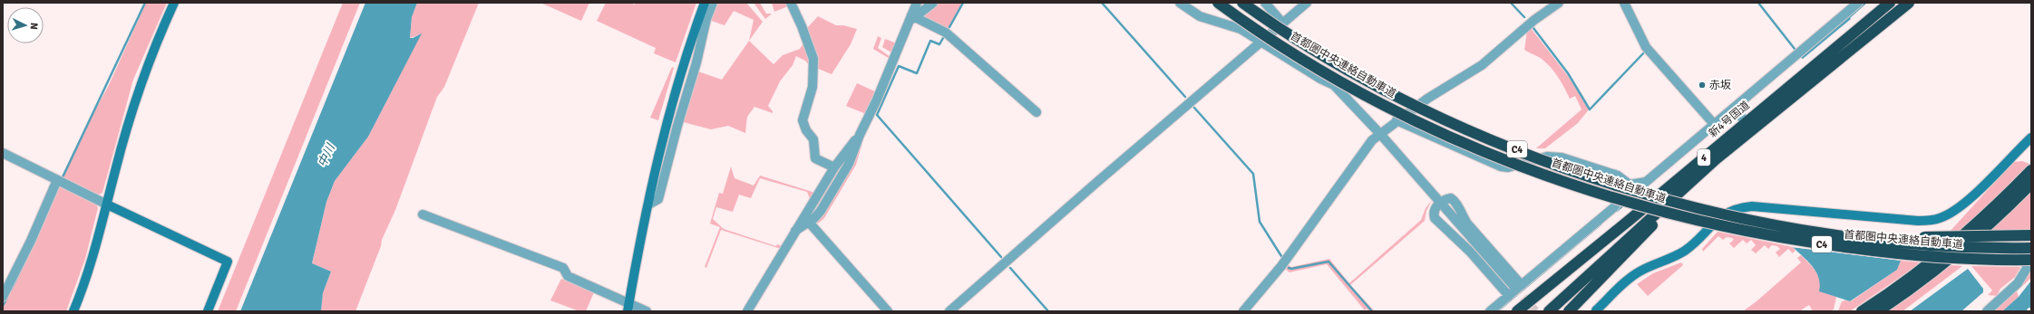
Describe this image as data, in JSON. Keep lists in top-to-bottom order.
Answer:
{
  "streets": {
    "highway": [
      "首都圏中央連絡自動車道",
      "新4号国道",
      "C4",
      "4"
    ]
  },
  "water": ["中川"],
  "places": ["赤坂"],
  "north": "right"
}
